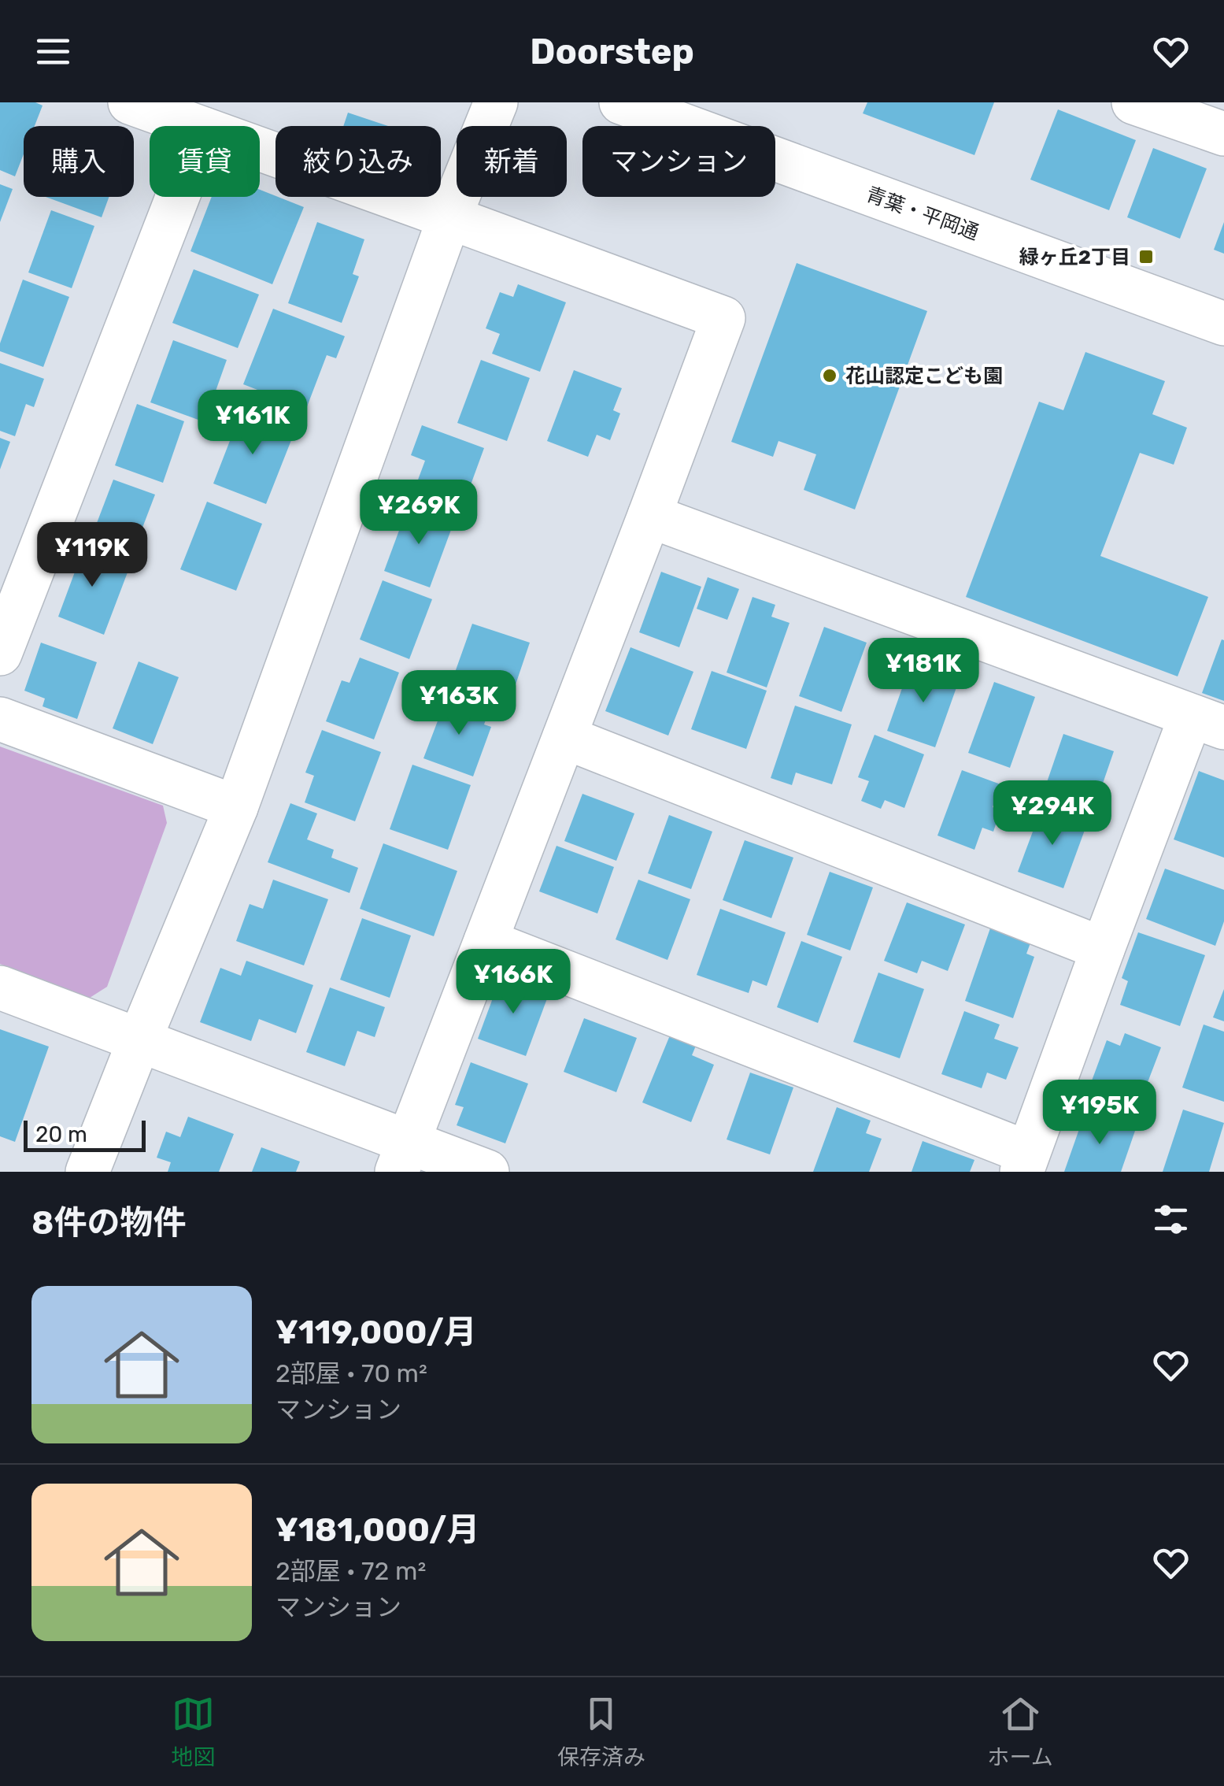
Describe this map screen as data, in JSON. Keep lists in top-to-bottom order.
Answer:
{
  "streets": {
    "street": ["青葉・平岡通"]
  },
  "places": {
    "transit": ["緑ヶ丘2丁目"],
    "other": ["花山認定こども園"]
  },
  "scale_bar": "20 m",
  "page": {
    "header": "Doorstep",
    "chip": [
      "購入",
      "賃貸",
      "絞り込み",
      "新着",
      "マンション"
    ],
    "price": [
      "¥161K",
      "¥269K",
      "¥119K",
      "¥181K",
      "¥163K",
      "¥294K",
      "¥166K",
      "¥195K"
    ],
    "scale": "20 m",
    "heading": "8件の物件",
    "list": [
      {
        "name": "¥119,000/月",
        "note": "2部屋 · 70 m² · マンション"
      },
      {
        "name": "¥181,000/月",
        "note": "2部屋 · 72 m² · マンション"
      }
    ],
    "tabs": ["地図", "保存済み", "ホーム"]
  }
}
